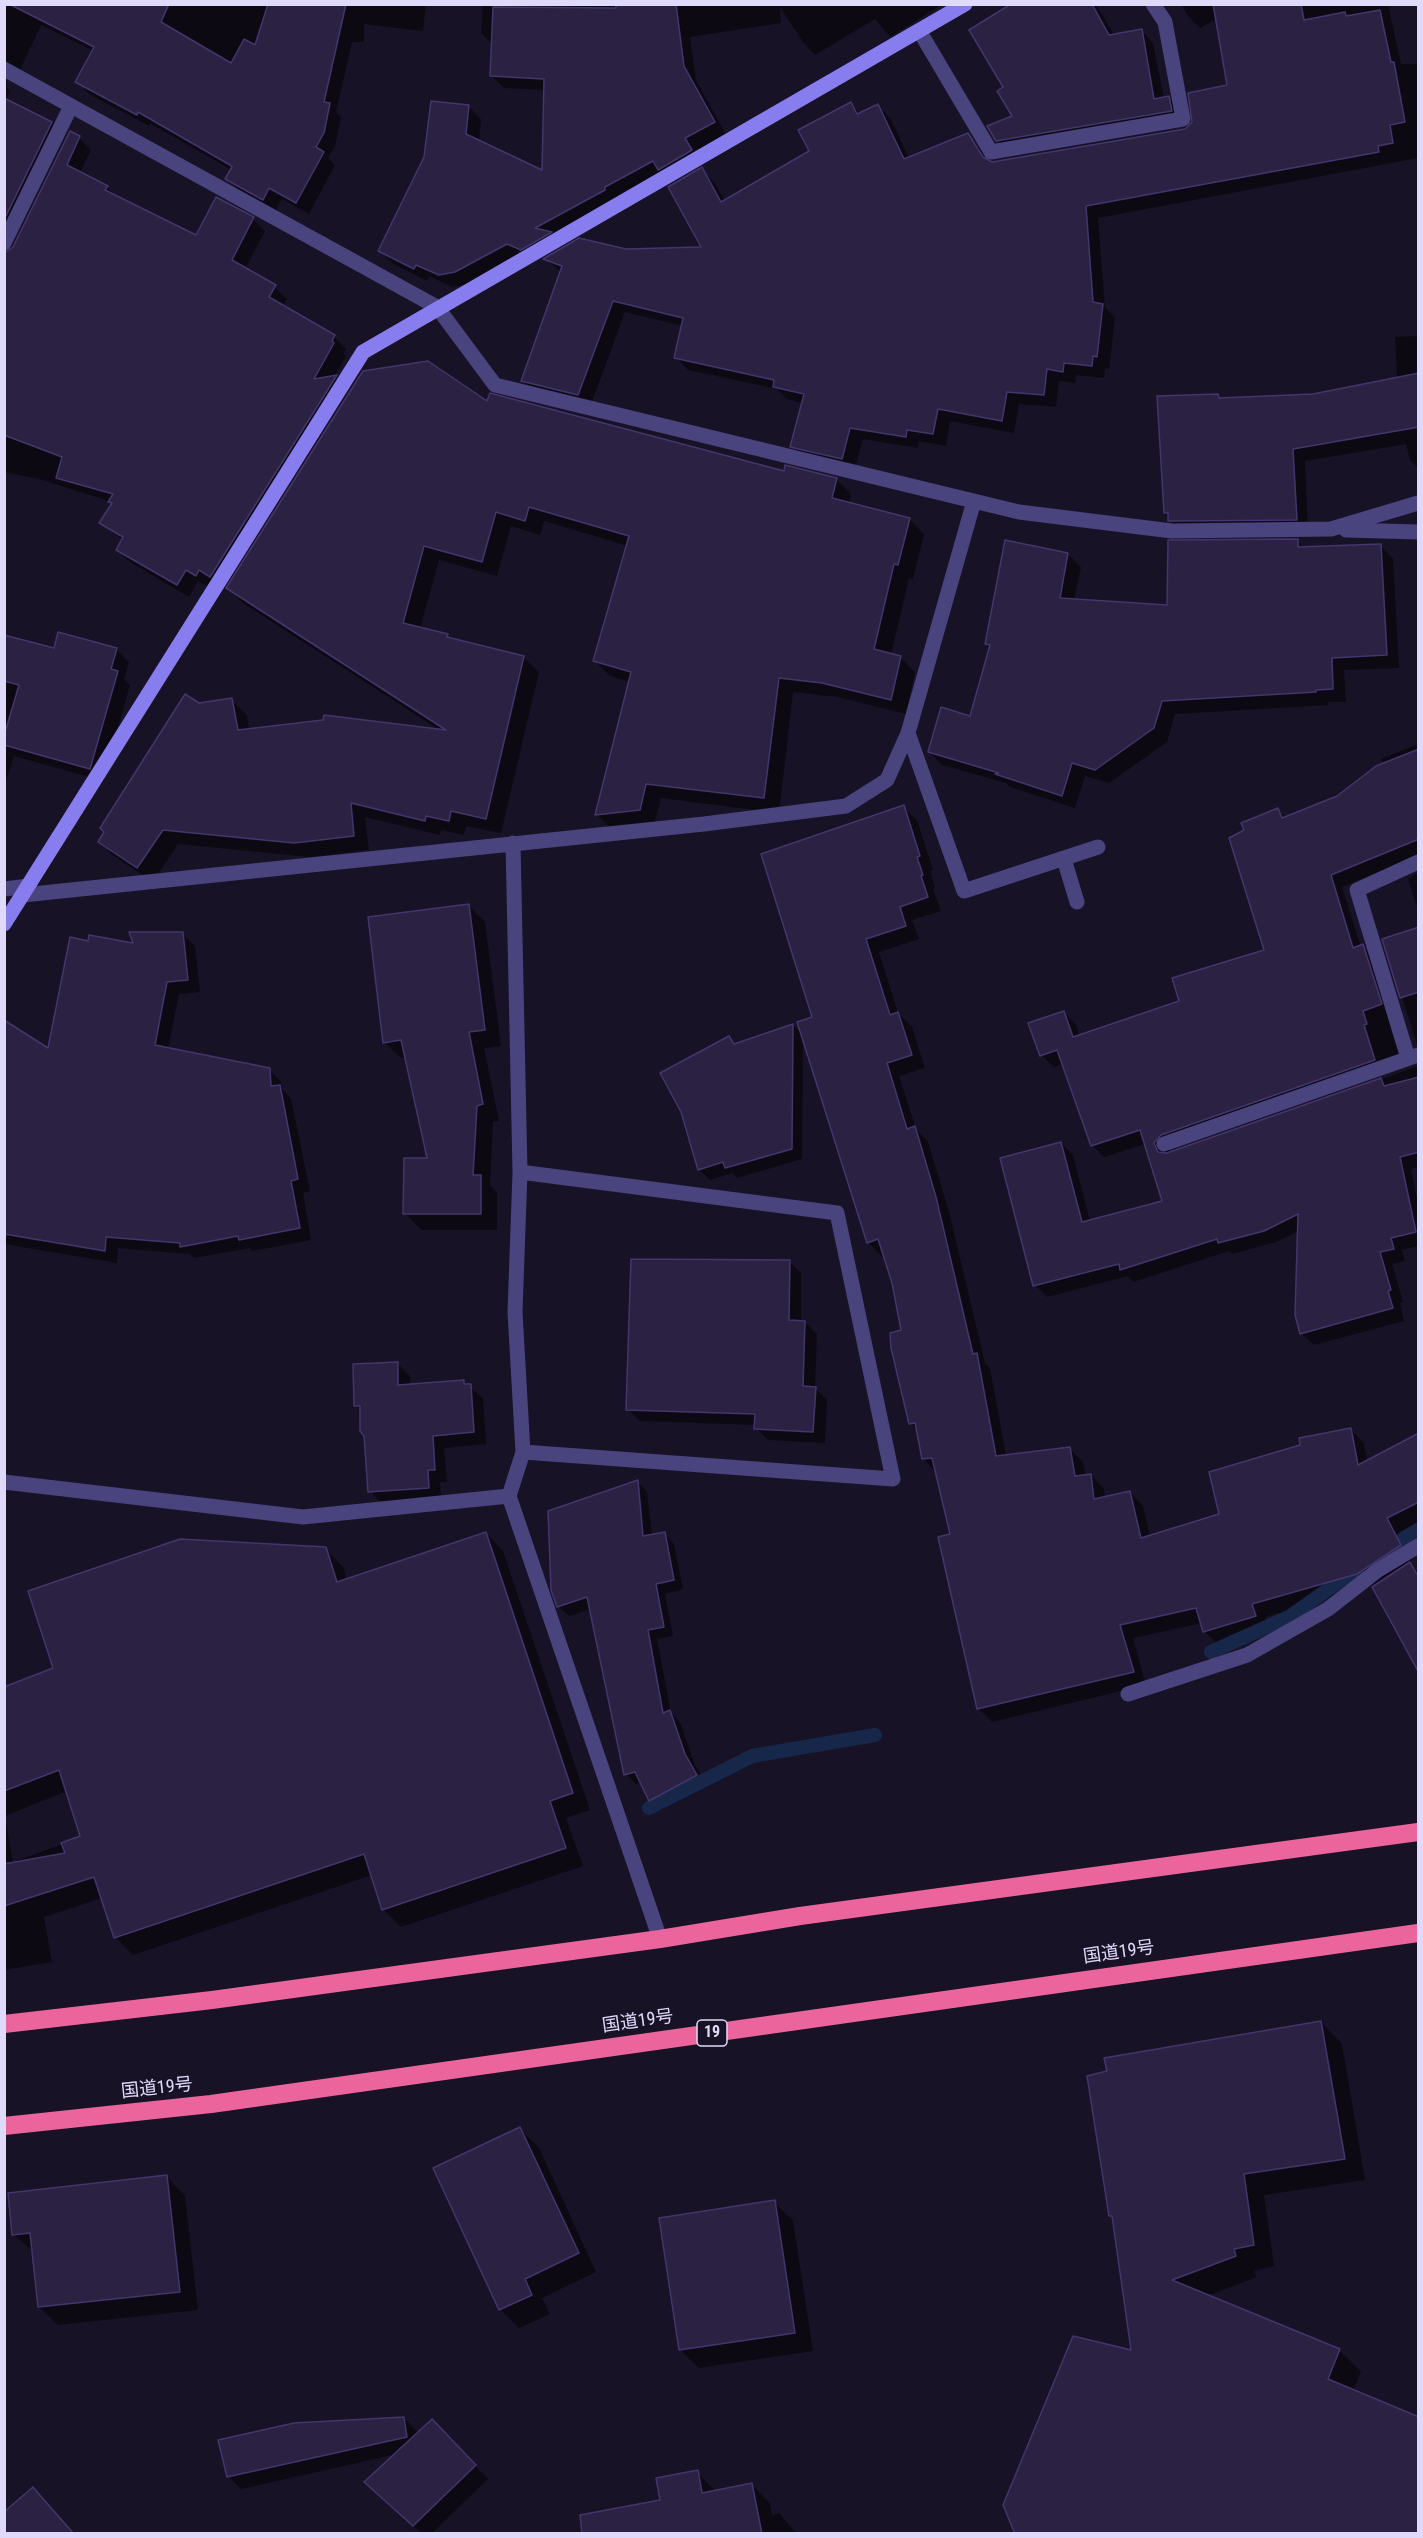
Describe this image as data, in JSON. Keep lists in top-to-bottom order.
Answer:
{
  "streets": {
    "highway": ["国道19号", "19"]
  }
}
